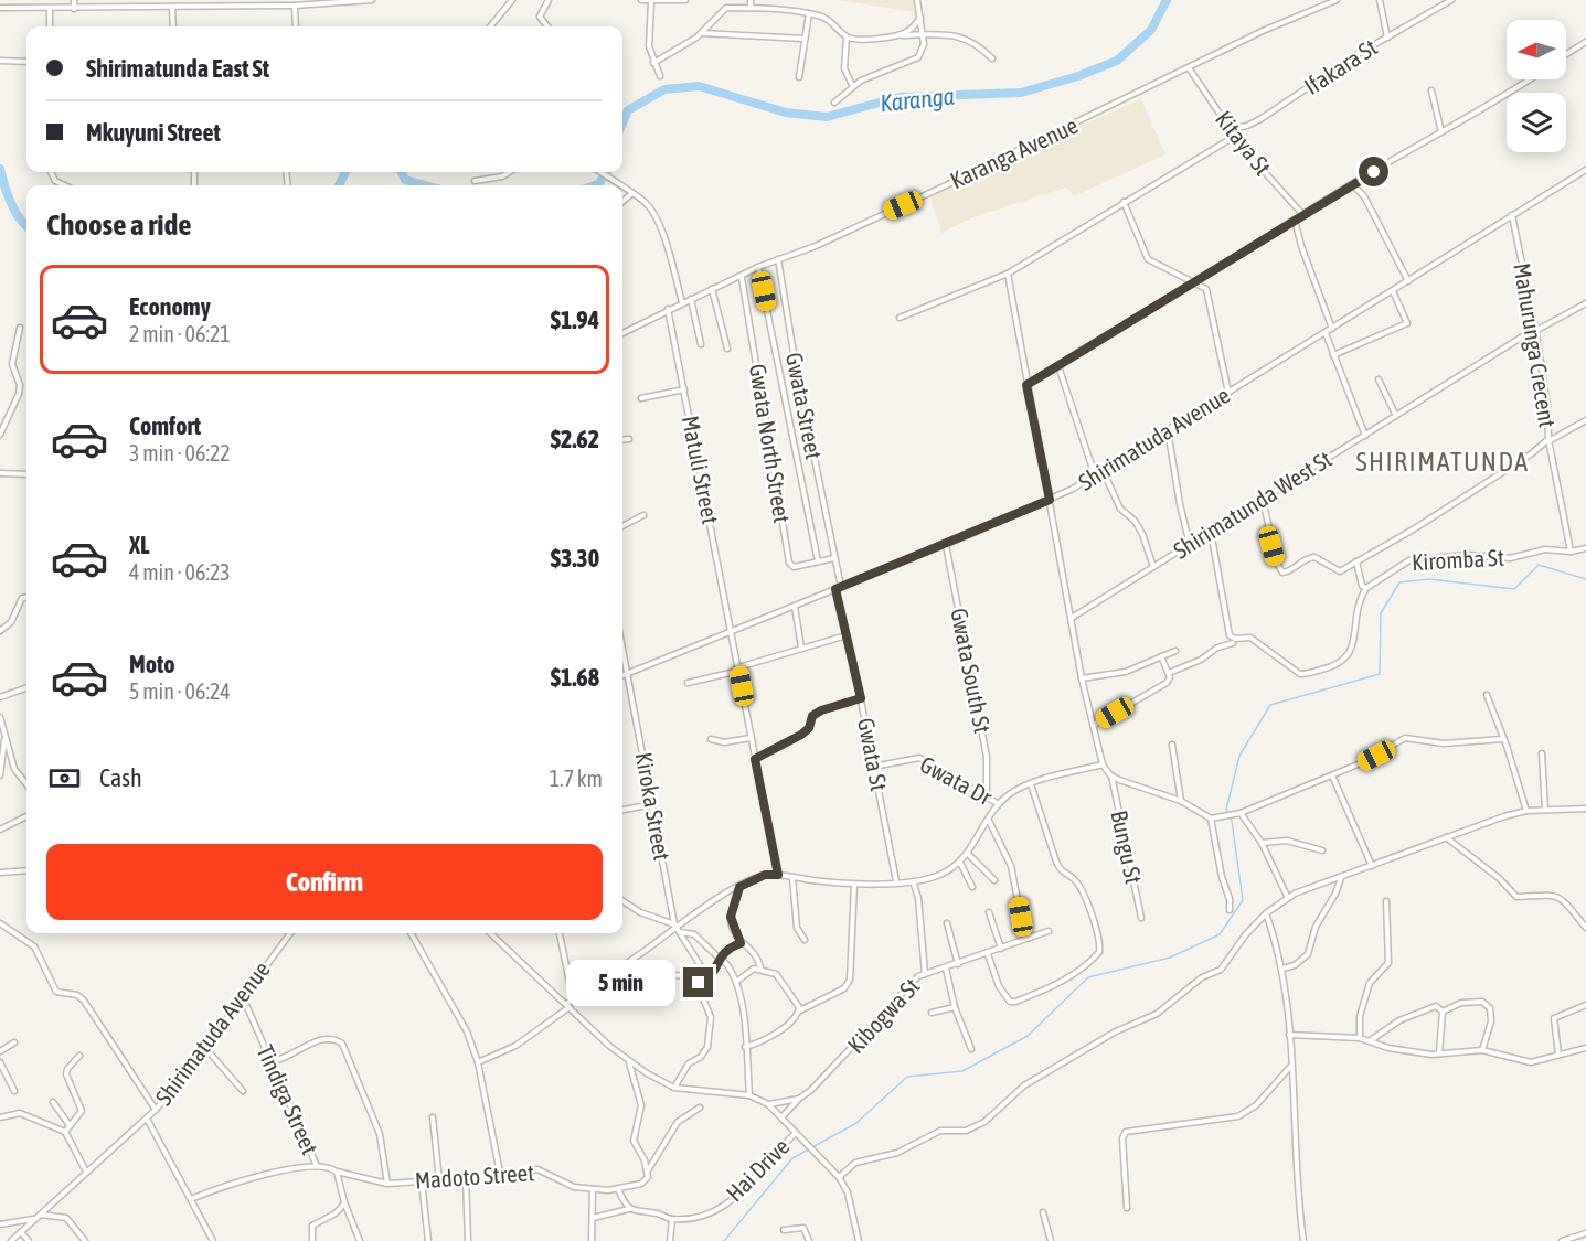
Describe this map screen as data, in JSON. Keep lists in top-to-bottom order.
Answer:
{
  "streets": {
    "street": [
      "Ifakara St",
      "Kitaya St",
      "Karanga Avenue",
      "Mahurunga Crecent",
      "Gwata Street",
      "Shirimatuda Avenue",
      "Gwata North Street",
      "Matuli Street",
      "Shirimatunda West St",
      "Kiromba St",
      "Gwata South St",
      "Gwata St",
      "Gwata Dr",
      "Kiroka Street",
      "Bungu St",
      "Kibogwa St",
      "Tindiga Street",
      "Hai Drive",
      "Madoto Street"
    ]
  },
  "crossings": [
    ["Ifakara St", "Kitaya St"],
    ["Kitaya St", "Karanga Avenue"],
    ["Karanga Avenue", "Gwata Street"],
    ["Karanga Avenue", "Gwata North Street"],
    ["Karanga Avenue", "Matuli Street"],
    ["Mahurunga Crecent", "Shirimatuda Avenue"],
    ["Mahurunga Crecent", "Shirimatunda West St"],
    ["Gwata Street", "Shirimatuda Avenue"],
    ["Gwata Street", "Gwata North Street"],
    ["Shirimatuda Avenue", "Matuli Street"],
    ["Shirimatuda Avenue", "Gwata South St"],
    ["Shirimatuda Avenue", "Gwata St"],
    ["Shirimatuda Avenue", "Kiroka Street"],
    ["Shirimatuda Avenue", "Tindiga Street"],
    ["Gwata South St", "Gwata Dr"],
    ["Gwata St", "Gwata Dr"]
  ],
  "districts": ["SHIRIMATUNDA"],
  "water": ["Karanga"],
  "north": "left",
  "page": {
    "banner": ["Shirimatunda East St", "Mkuyuni Street"],
    "heading": "Choose a ride",
    "list": [
      {
        "name": "Economy",
        "note": "2 min · 06:21",
        "value": "$1.94"
      },
      {
        "name": "Comfort",
        "note": "3 min · 06:22",
        "value": "$2.62"
      },
      {
        "name": "XL",
        "note": "4 min · 06:23",
        "value": "$3.30"
      },
      {
        "name": "Moto",
        "note": "5 min · 06:24",
        "value": "$1.68"
      }
    ],
    "pay": ["Cash", "1.7 km"],
    "buttons": "Confirm",
    "bubble": "5 min"
  }
}
